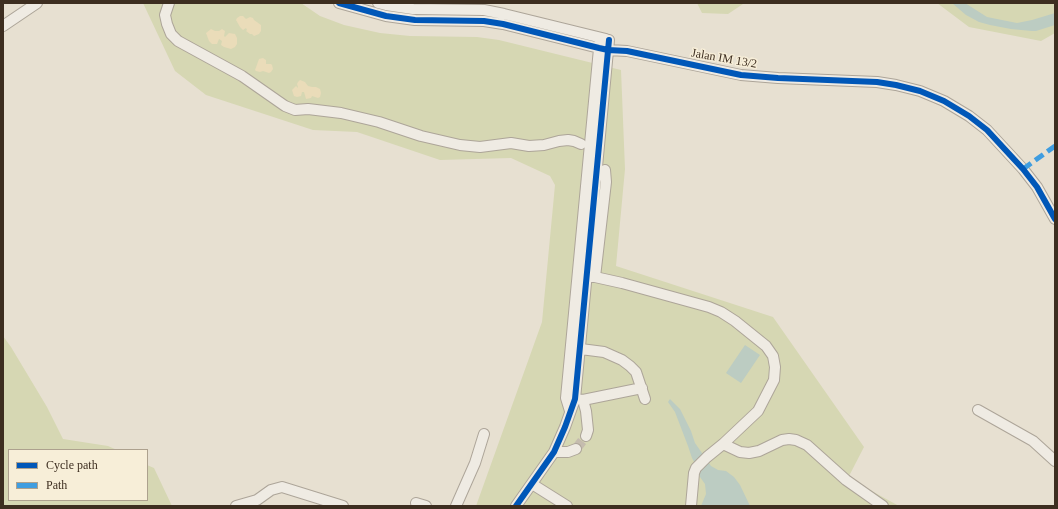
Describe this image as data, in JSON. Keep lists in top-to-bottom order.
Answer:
{
  "streets": {
    "street": ["Jalan IM 13/2"]
  },
  "legend": ["Cycle path", "Path"]
}
